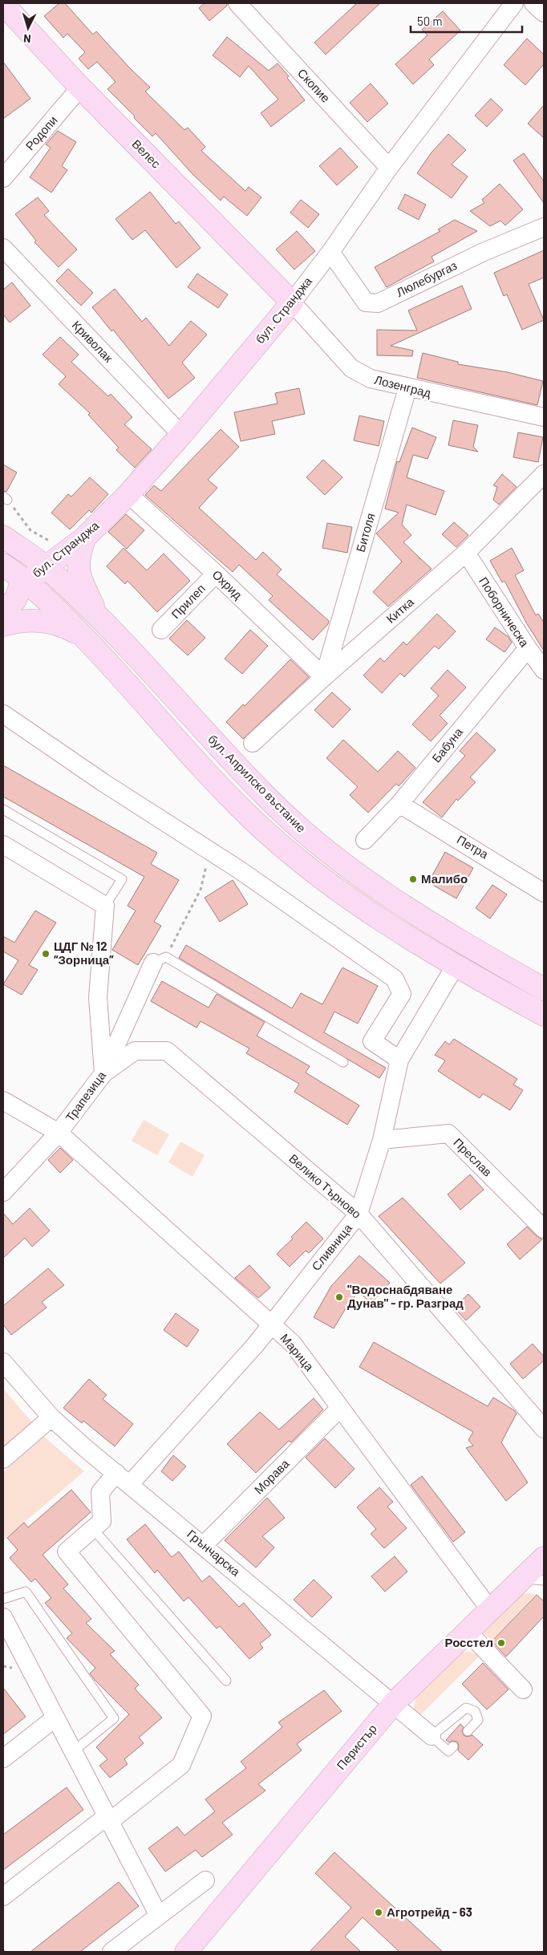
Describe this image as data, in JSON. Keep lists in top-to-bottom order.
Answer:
{
  "streets": {
    "street": [
      "Скопие",
      "Родопи",
      "Велес",
      "Люлебургаз",
      "бул. Странджа",
      "Криволак",
      "Лозенград",
      "Битоля",
      "Охрид",
      "Прилеп",
      "Китка",
      "Поборническа",
      "Бабуна",
      "бул. Априлско въстание",
      "Петра",
      "Трапезица",
      "Преслав",
      "Велико Търново",
      "Сливница",
      "Марица",
      "Морава",
      "Грънчарска",
      "Перистър"
    ]
  },
  "crossings": [
    ["Скопие", "бул. Странджа"],
    ["Родопи", "Велес"],
    ["Велес", "бул. Странджа"],
    ["Велес", "Лозенград"],
    ["Люлебургаз", "бул. Странджа"],
    ["бул. Странджа", "Криволак"],
    ["бул. Странджа", "Лозенград"],
    ["бул. Странджа", "Охрид"],
    ["бул. Странджа", "бул. Априлско въстание"],
    ["Лозенград", "Битоля"],
    ["Битоля", "Охрид"],
    ["Битоля", "Китка"],
    ["Охрид", "Прилеп"],
    ["Охрид", "Китка"],
    ["Китка", "Поборническа"],
    ["Поборническа", "Бабуна"],
    ["Бабуна", "Петра"],
    ["Трапезица", "Велико Търново"],
    ["Трапезица", "Марица"],
    ["Преслав", "Сливница"],
    ["Велико Търново", "Сливница"],
    ["Сливница", "Марица"],
    ["Сливница", "Грънчарска"],
    ["Марица", "Морава"],
    ["Марица", "Перистър"],
    ["Морава", "Грънчарска"],
    ["Грънчарска", "Перистър"]
  ],
  "places": [
    "Малибо",
    "ЦДГ № 12 “Зорница”",
    "\"Водоснабдяване Дунав\" - гр. Разград",
    "Росстел",
    "Агротрейд - 63"
  ],
  "scale_bar": "50 m",
  "north": "bottom"
}
